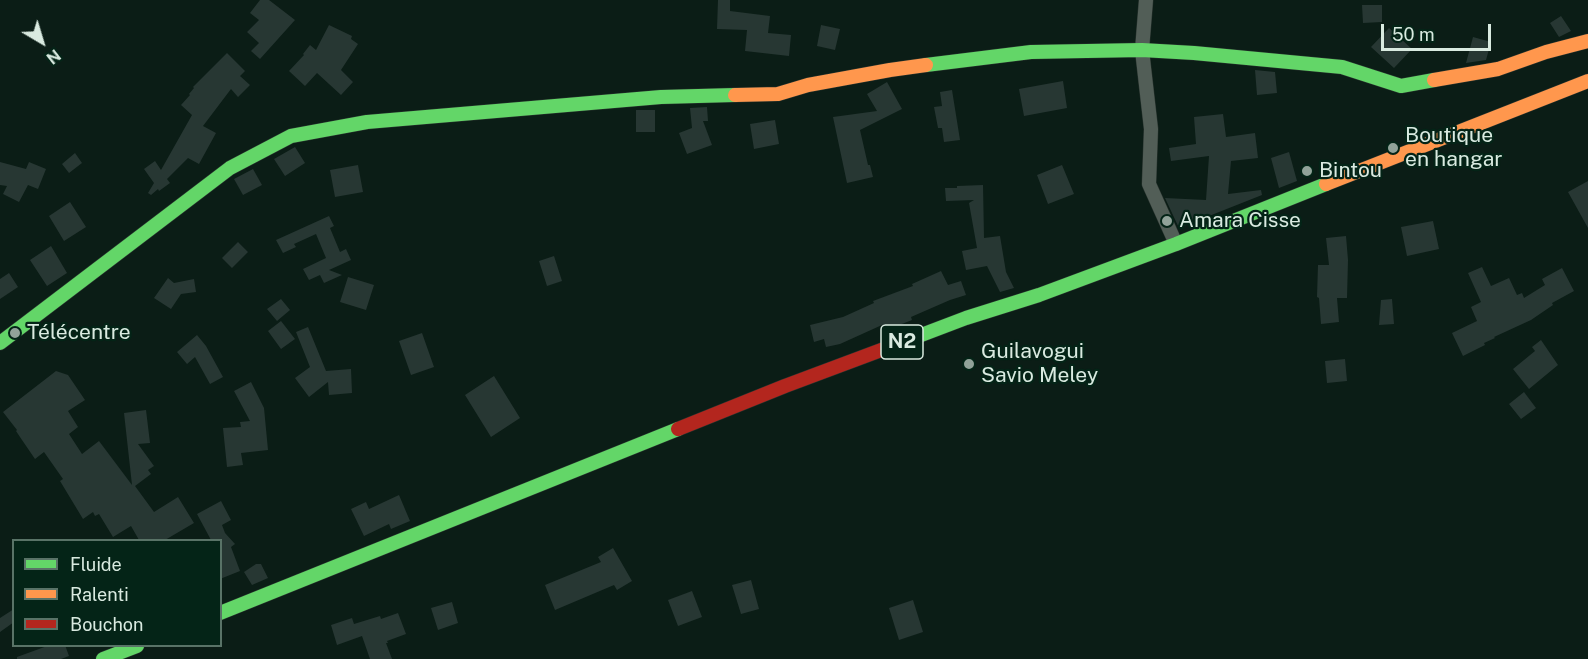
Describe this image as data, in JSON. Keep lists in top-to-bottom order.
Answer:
{
  "streets": {
    "main road": ["N2"]
  },
  "places": [
    "Boutique en hangar",
    "Bintou",
    "Amara Cisse",
    "Télécentre",
    "Guilavogui Savio Meley"
  ],
  "legend": ["Fluide", "Ralenti", "Bouchon"],
  "scale_bar": "50 m",
  "north": "bottom right"
}
